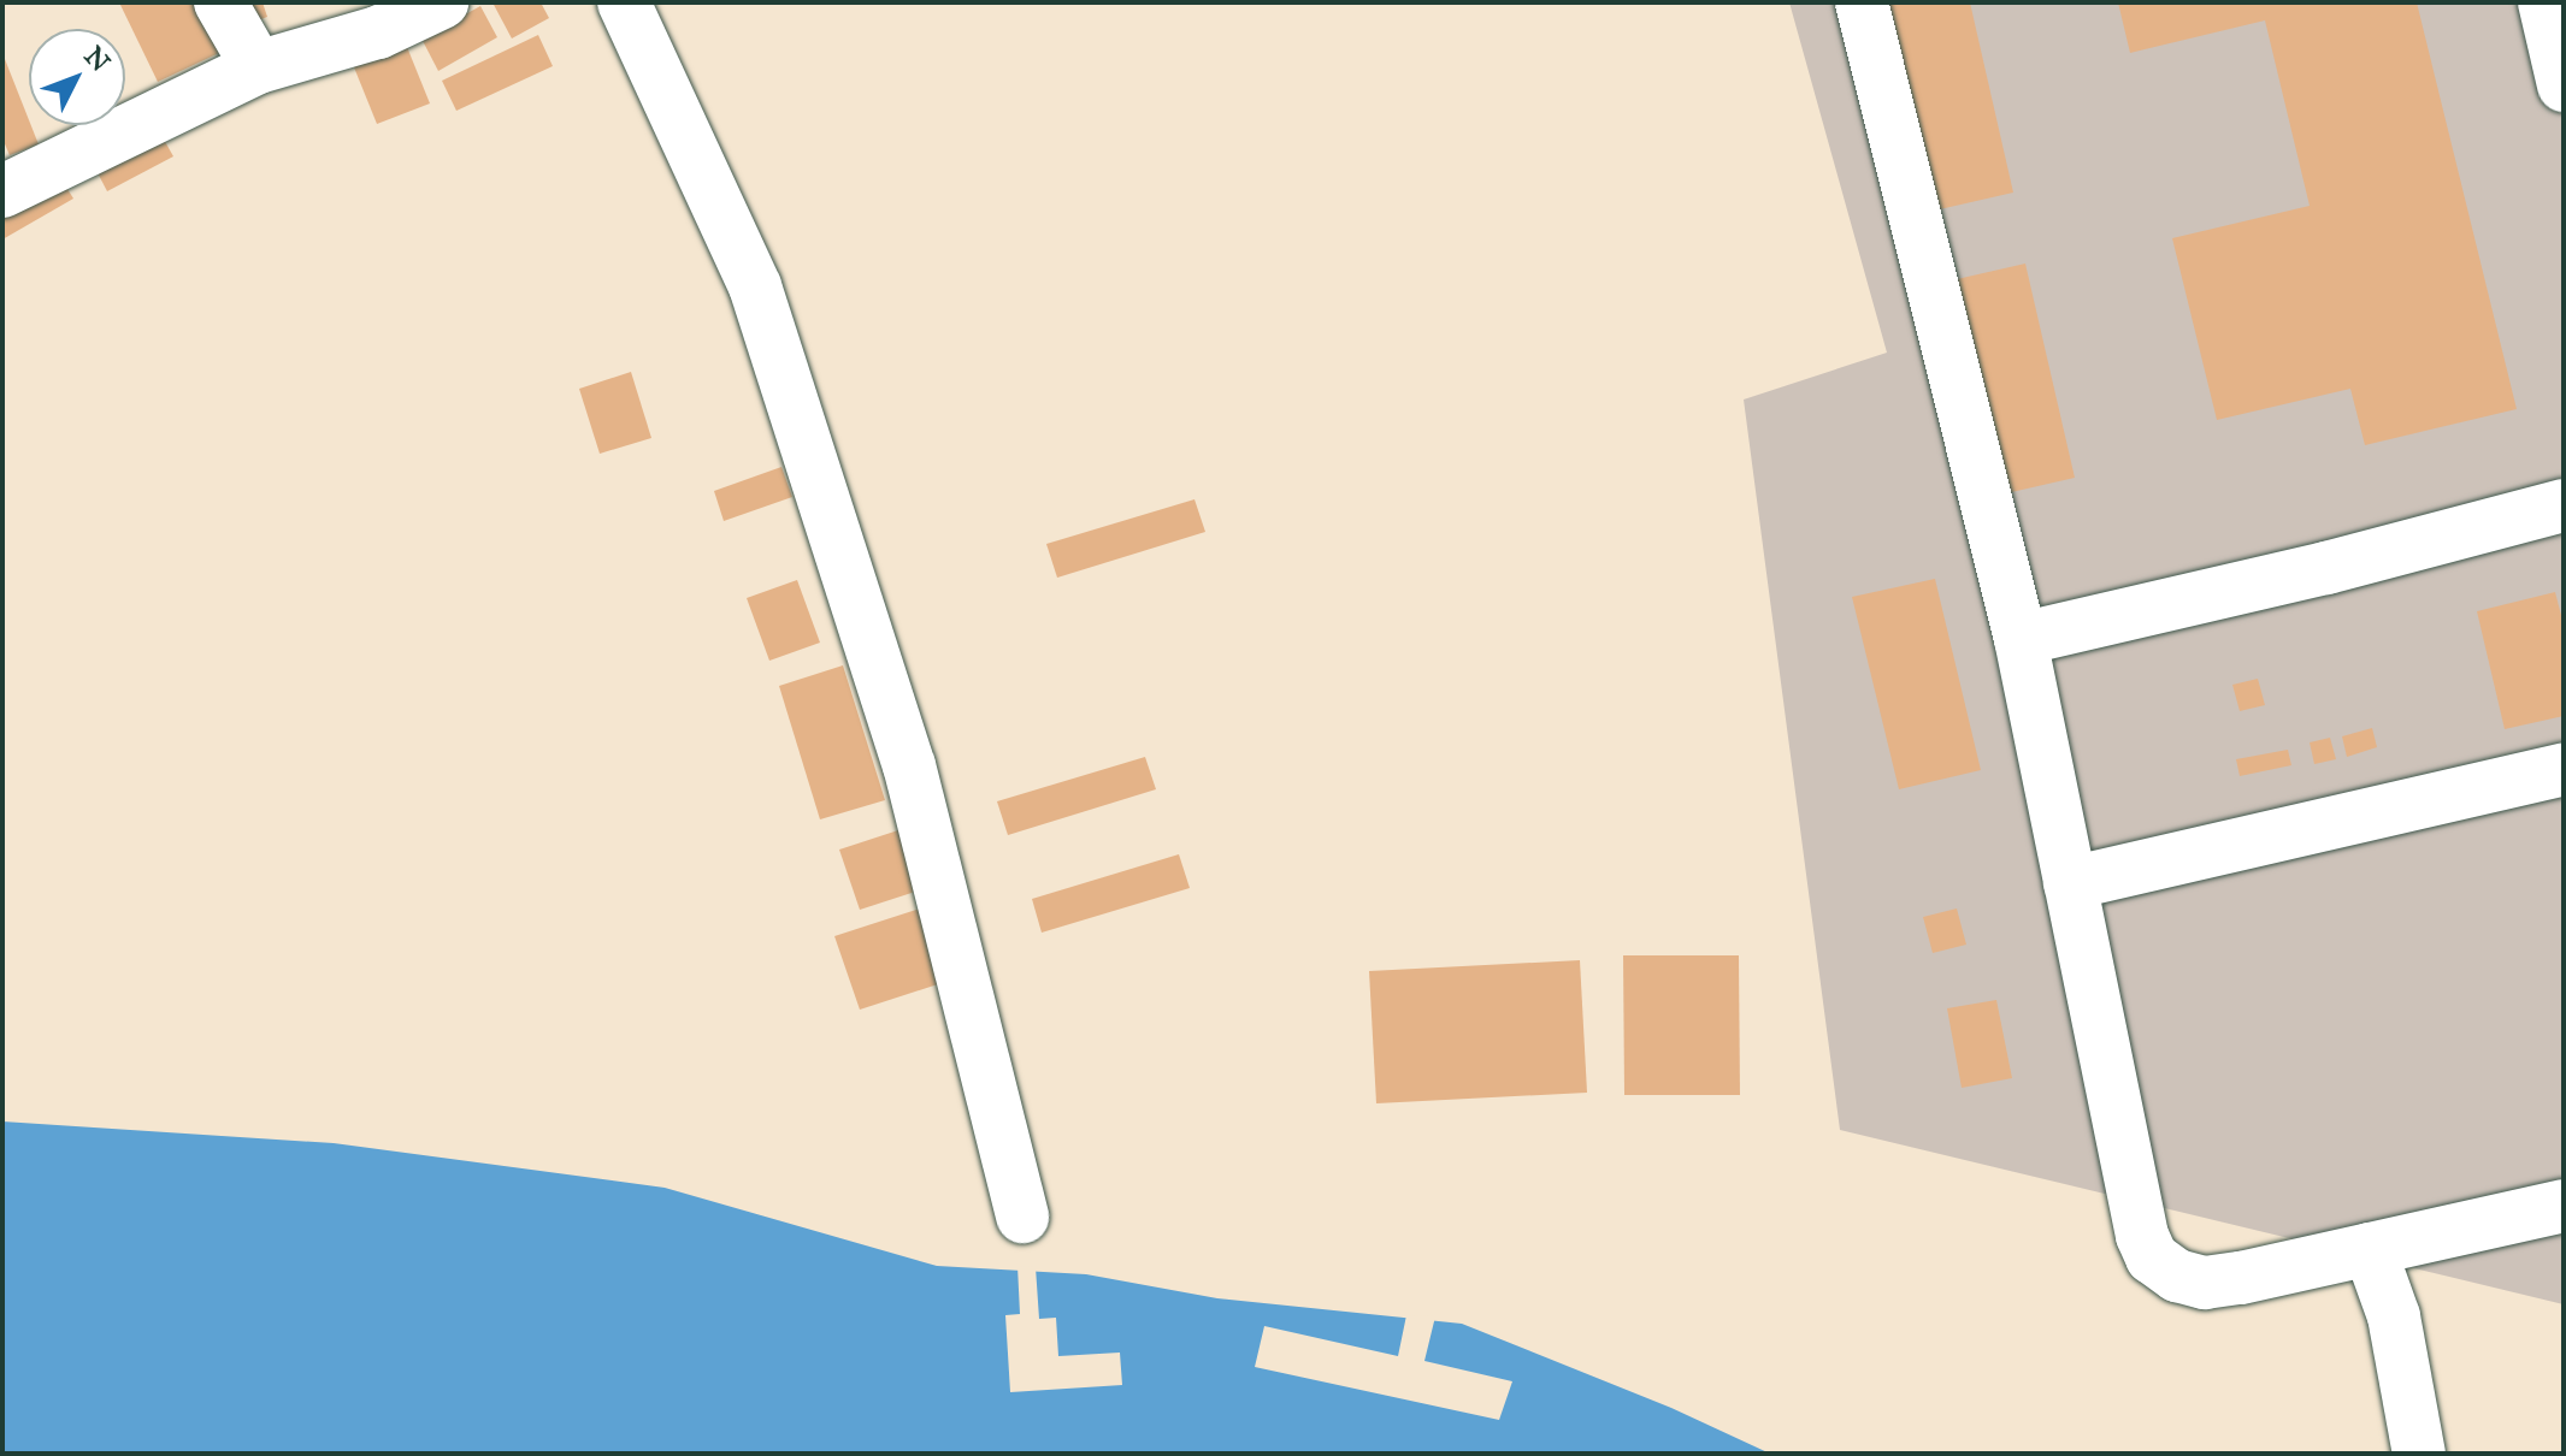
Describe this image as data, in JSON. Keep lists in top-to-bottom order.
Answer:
{
  "north": "top right"
}
